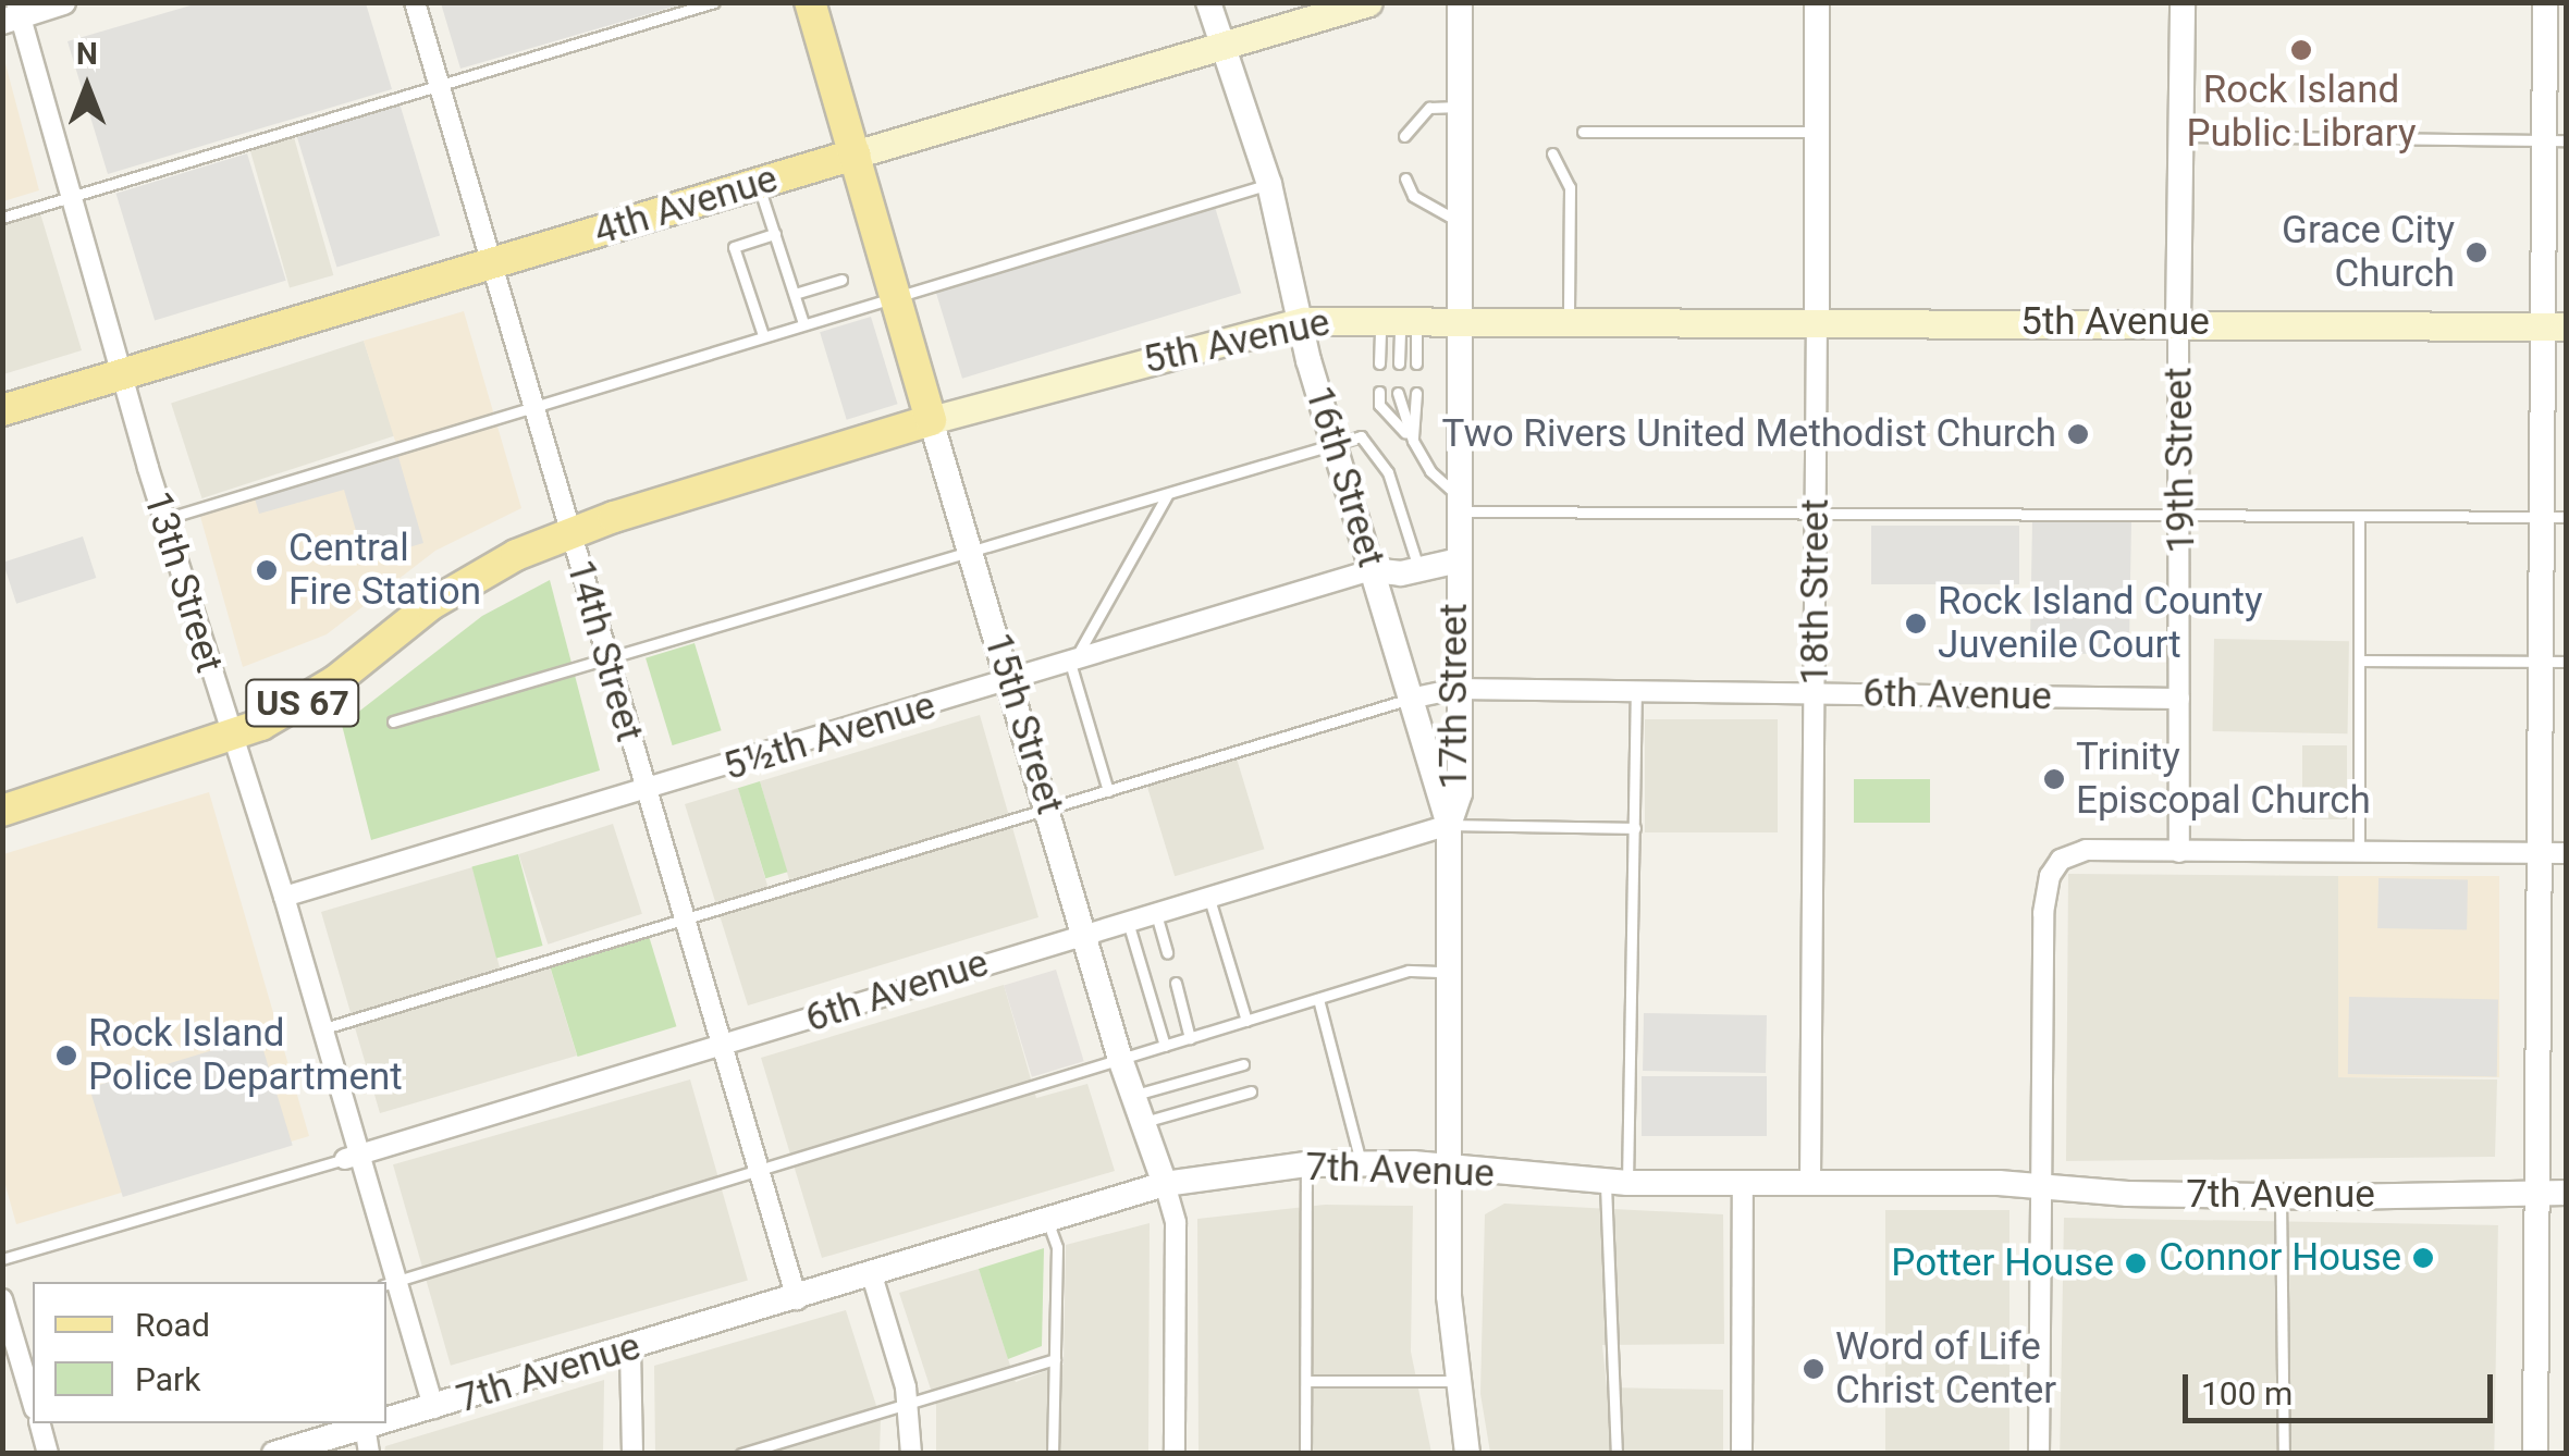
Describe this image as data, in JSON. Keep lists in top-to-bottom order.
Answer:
{
  "streets": {
    "main road": [
      "4th Avenue",
      "5th Avenue",
      "US 67",
      "15th Street"
    ],
    "street": [
      "19th Street",
      "16th Street",
      "13th Street",
      "18th Street",
      "14th Street",
      "6th Avenue",
      "17th Street",
      "5½th Avenue",
      "7th Avenue"
    ]
  },
  "crossings": [
    ["4th Avenue", "16th Street"],
    ["4th Avenue", "13th Street"],
    ["4th Avenue", "14th Street"],
    ["4th Avenue", "15th Street"],
    ["5th Avenue", "19th Street"],
    ["5th Avenue", "16th Street"],
    ["5th Avenue", "13th Street"],
    ["5th Avenue", "18th Street"],
    ["5th Avenue", "14th Street"],
    ["5th Avenue", "17th Street"],
    ["5th Avenue", "15th Street"],
    ["19th Street", "6th Avenue"],
    ["16th Street", "6th Avenue"],
    ["16th Street", "17th Street"],
    ["16th Street", "5½th Avenue"],
    ["13th Street", "6th Avenue"],
    ["13th Street", "5½th Avenue"],
    ["13th Street", "7th Avenue"],
    ["18th Street", "6th Avenue"],
    ["18th Street", "7th Avenue"],
    ["14th Street", "6th Avenue"],
    ["14th Street", "5½th Avenue"],
    ["14th Street", "7th Avenue"],
    ["6th Avenue", "17th Street"],
    ["6th Avenue", "15th Street"],
    ["17th Street", "7th Avenue"],
    ["15th Street", "5½th Avenue"],
    ["15th Street", "7th Avenue"]
  ],
  "places": [
    "Rock Island Public Library",
    "Grace City Church",
    "Two Rivers United Methodist Church",
    "Central Fire Station",
    "Rock Island County Juvenile Court",
    "Trinity Episcopal Church",
    "Rock Island Police Department",
    "Connor House",
    "Potter House",
    "Word of Life Christ Center"
  ],
  "legend": ["Road", "Park"],
  "scale_bar": "100 m",
  "north": "top"
}
